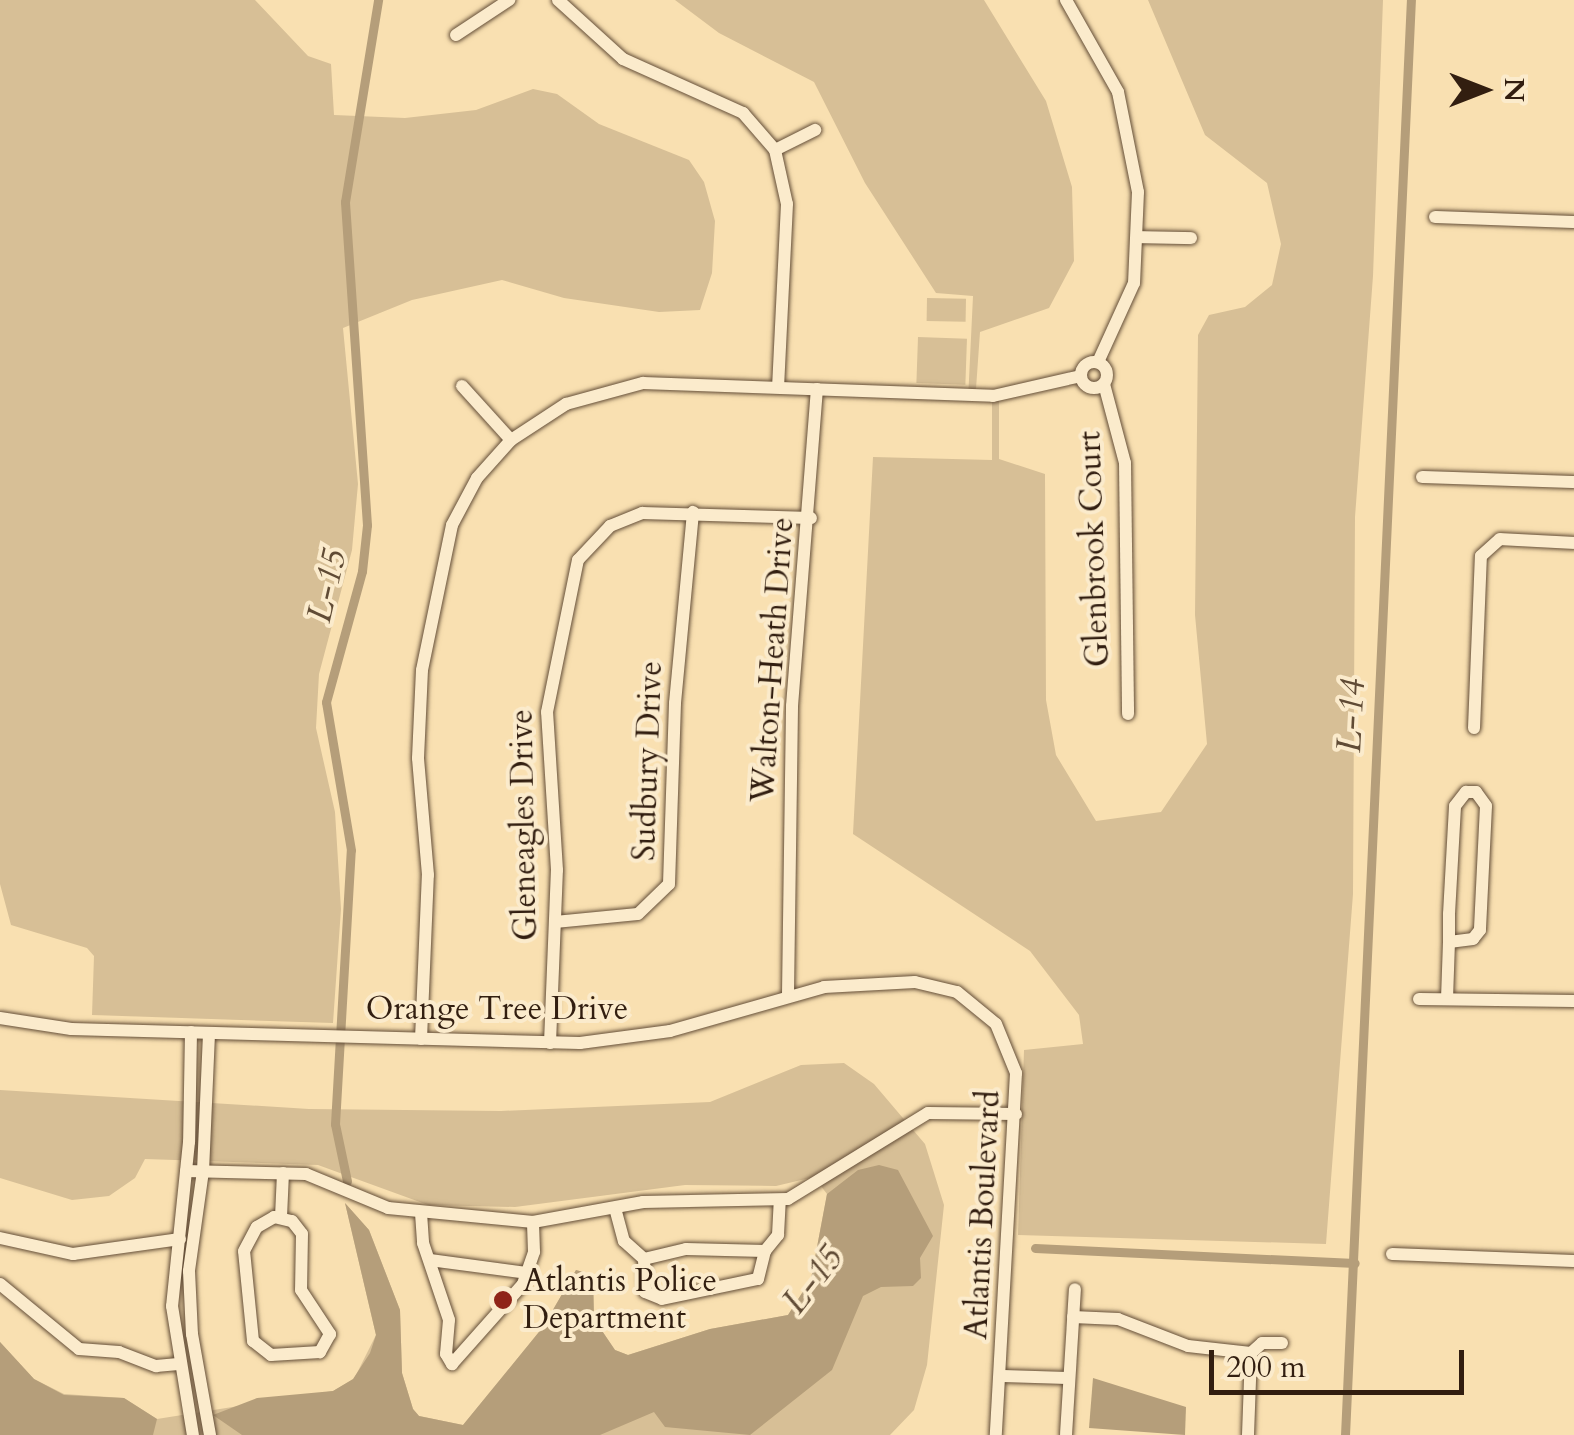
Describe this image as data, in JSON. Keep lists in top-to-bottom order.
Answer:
{
  "streets": {
    "street": [
      "Glenbrook Court",
      "Walton-Heath Drive",
      "Sudbury Drive",
      "Gleneagles Drive",
      "Orange Tree Drive",
      "Atlantis Boulevard"
    ]
  },
  "crossings": [
    ["Walton-Heath Drive", "Gleneagles Drive"],
    ["Walton-Heath Drive", "Orange Tree Drive"],
    ["Sudbury Drive", "Gleneagles Drive"],
    ["Gleneagles Drive", "Orange Tree Drive"],
    ["Orange Tree Drive", "Atlantis Boulevard"]
  ],
  "water": ["L-15", "L-14"],
  "places": ["Atlantis Police Department"],
  "scale_bar": "200 m",
  "north": "right"
}
